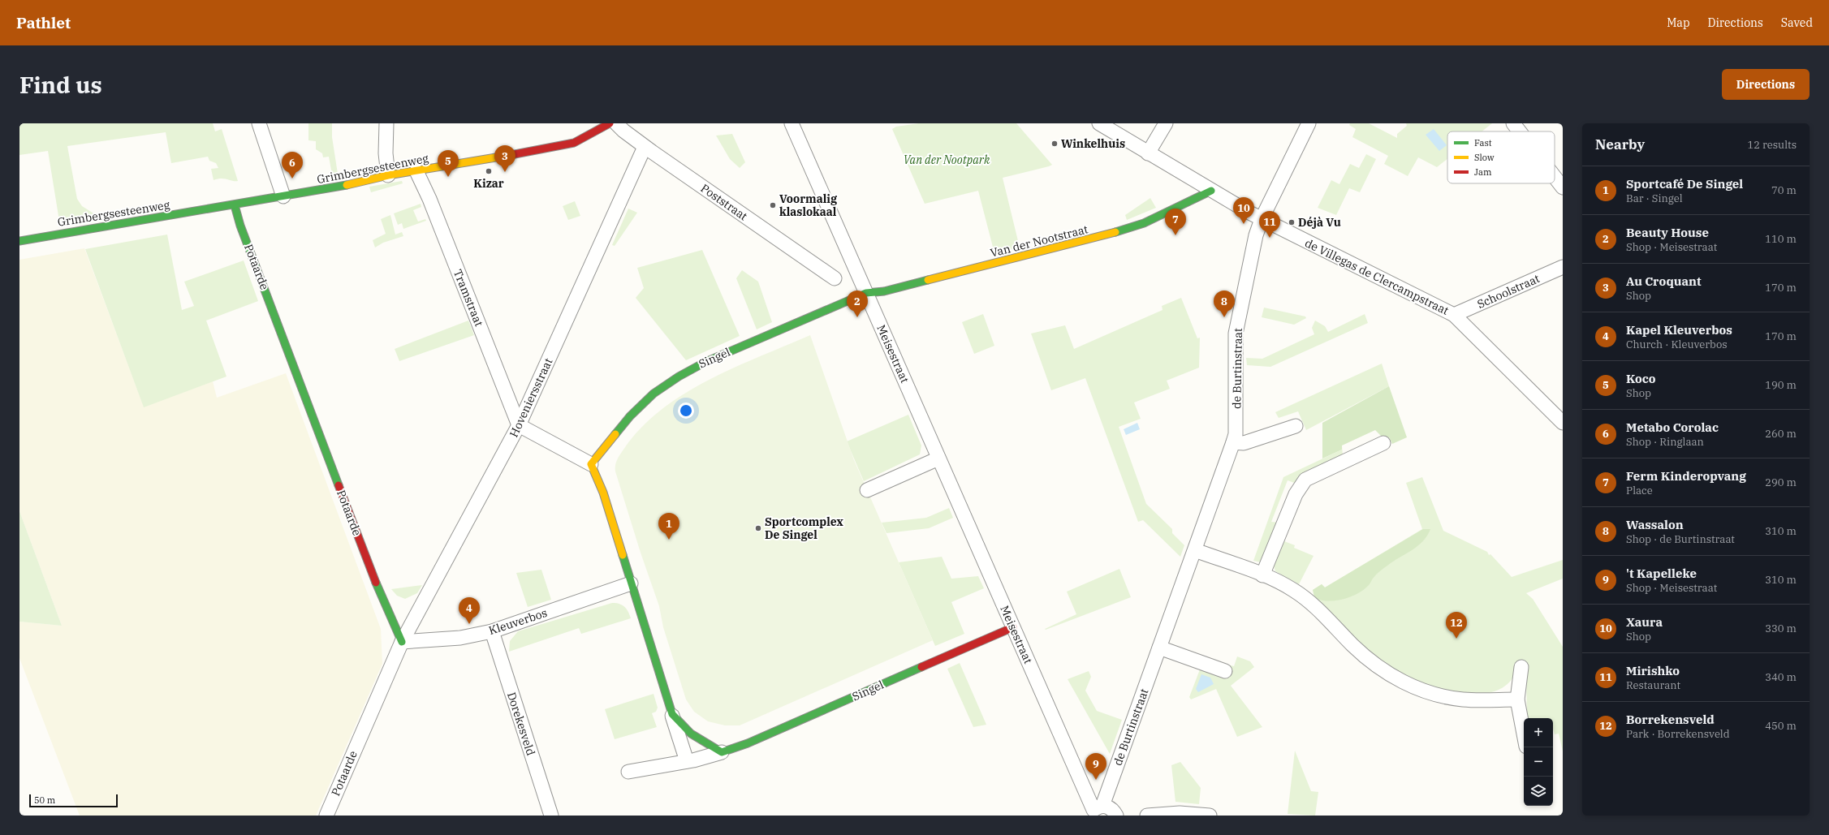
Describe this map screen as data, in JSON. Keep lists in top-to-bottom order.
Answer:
{
  "streets": {
    "street": [
      "Grimbergsesteenweg",
      "Poststraat",
      "Van der Nootstraat",
      "Potaarde",
      "de Villegas de Clercampstraat",
      "Schoolstraat",
      "Tramstraat",
      "Meisestraat",
      "Singel",
      "de Burtinstraat",
      "Hoveniersstraat",
      "Kleuverbos",
      "Dorekesveld"
    ]
  },
  "crossings": [
    ["Grimbergsesteenweg", "Potaarde"],
    ["Grimbergsesteenweg", "Tramstraat"],
    ["Poststraat", "Hoveniersstraat"],
    ["Van der Nootstraat", "de Villegas de Clercampstraat"],
    ["Van der Nootstraat", "Meisestraat"],
    ["Van der Nootstraat", "Singel"],
    ["Potaarde", "Hoveniersstraat"],
    ["Potaarde", "Kleuverbos"],
    ["de Villegas de Clercampstraat", "Schoolstraat"],
    ["de Villegas de Clercampstraat", "de Burtinstraat"],
    ["Tramstraat", "Hoveniersstraat"],
    ["Meisestraat", "Singel"],
    ["Meisestraat", "de Burtinstraat"],
    ["Hoveniersstraat", "Kleuverbos"],
    ["Kleuverbos", "Dorekesveld"]
  ],
  "parks": ["Van der Nootpark"],
  "places": [
    "Winkelhuis",
    "Kizar",
    "Voormalig klaslokaal",
    "Déjà Vu",
    "Sportcomplex De Singel"
  ],
  "legend": ["Fast", "Slow", "Jam"],
  "scale_bar": "50 m",
  "page": {
    "header": "Pathlet",
    "nav": ["Map", "Directions", "Saved"],
    "buttons": "Directions",
    "title": "Find us",
    "heading": ["Nearby", "12 results"],
    "pins": [
      "3",
      "5",
      "6",
      "10",
      "7",
      "11",
      "2",
      "8",
      "1",
      "4",
      "12",
      "9"
    ],
    "list": [
      {
        "mark": "1",
        "name": "Sportcafé De Singel",
        "note": "Bar · Singel",
        "value": "70 m"
      },
      {
        "mark": "2",
        "name": "Beauty House",
        "note": "Shop · Meisestraat",
        "value": "110 m"
      },
      {
        "mark": "3",
        "name": "Au Croquant",
        "note": "Shop",
        "value": "170 m"
      },
      {
        "mark": "4",
        "name": "Kapel Kleuverbos",
        "note": "Church · Kleuverbos",
        "value": "170 m"
      },
      {
        "mark": "5",
        "name": "Koco",
        "note": "Shop",
        "value": "190 m"
      },
      {
        "mark": "6",
        "name": "Metabo Corolac",
        "note": "Shop · Ringlaan",
        "value": "260 m"
      },
      {
        "mark": "7",
        "name": "Ferm Kinderopvang",
        "note": "Place",
        "value": "290 m"
      },
      {
        "mark": "8",
        "name": "Wassalon",
        "note": "Shop · de Burtinstraat",
        "value": "310 m"
      },
      {
        "mark": "9",
        "name": "'t Kapelleke",
        "note": "Shop · Meisestraat",
        "value": "310 m"
      },
      {
        "mark": "10",
        "name": "Xaura",
        "note": "Shop",
        "value": "330 m"
      },
      {
        "mark": "11",
        "name": "Mirishko",
        "note": "Restaurant",
        "value": "340 m"
      },
      {
        "mark": "12",
        "name": "Borrekensveld",
        "note": "Park · Borrekensveld",
        "value": "450 m"
      }
    ],
    "map_buttons": ["+", "−"],
    "scale": "50 m"
  }
}
